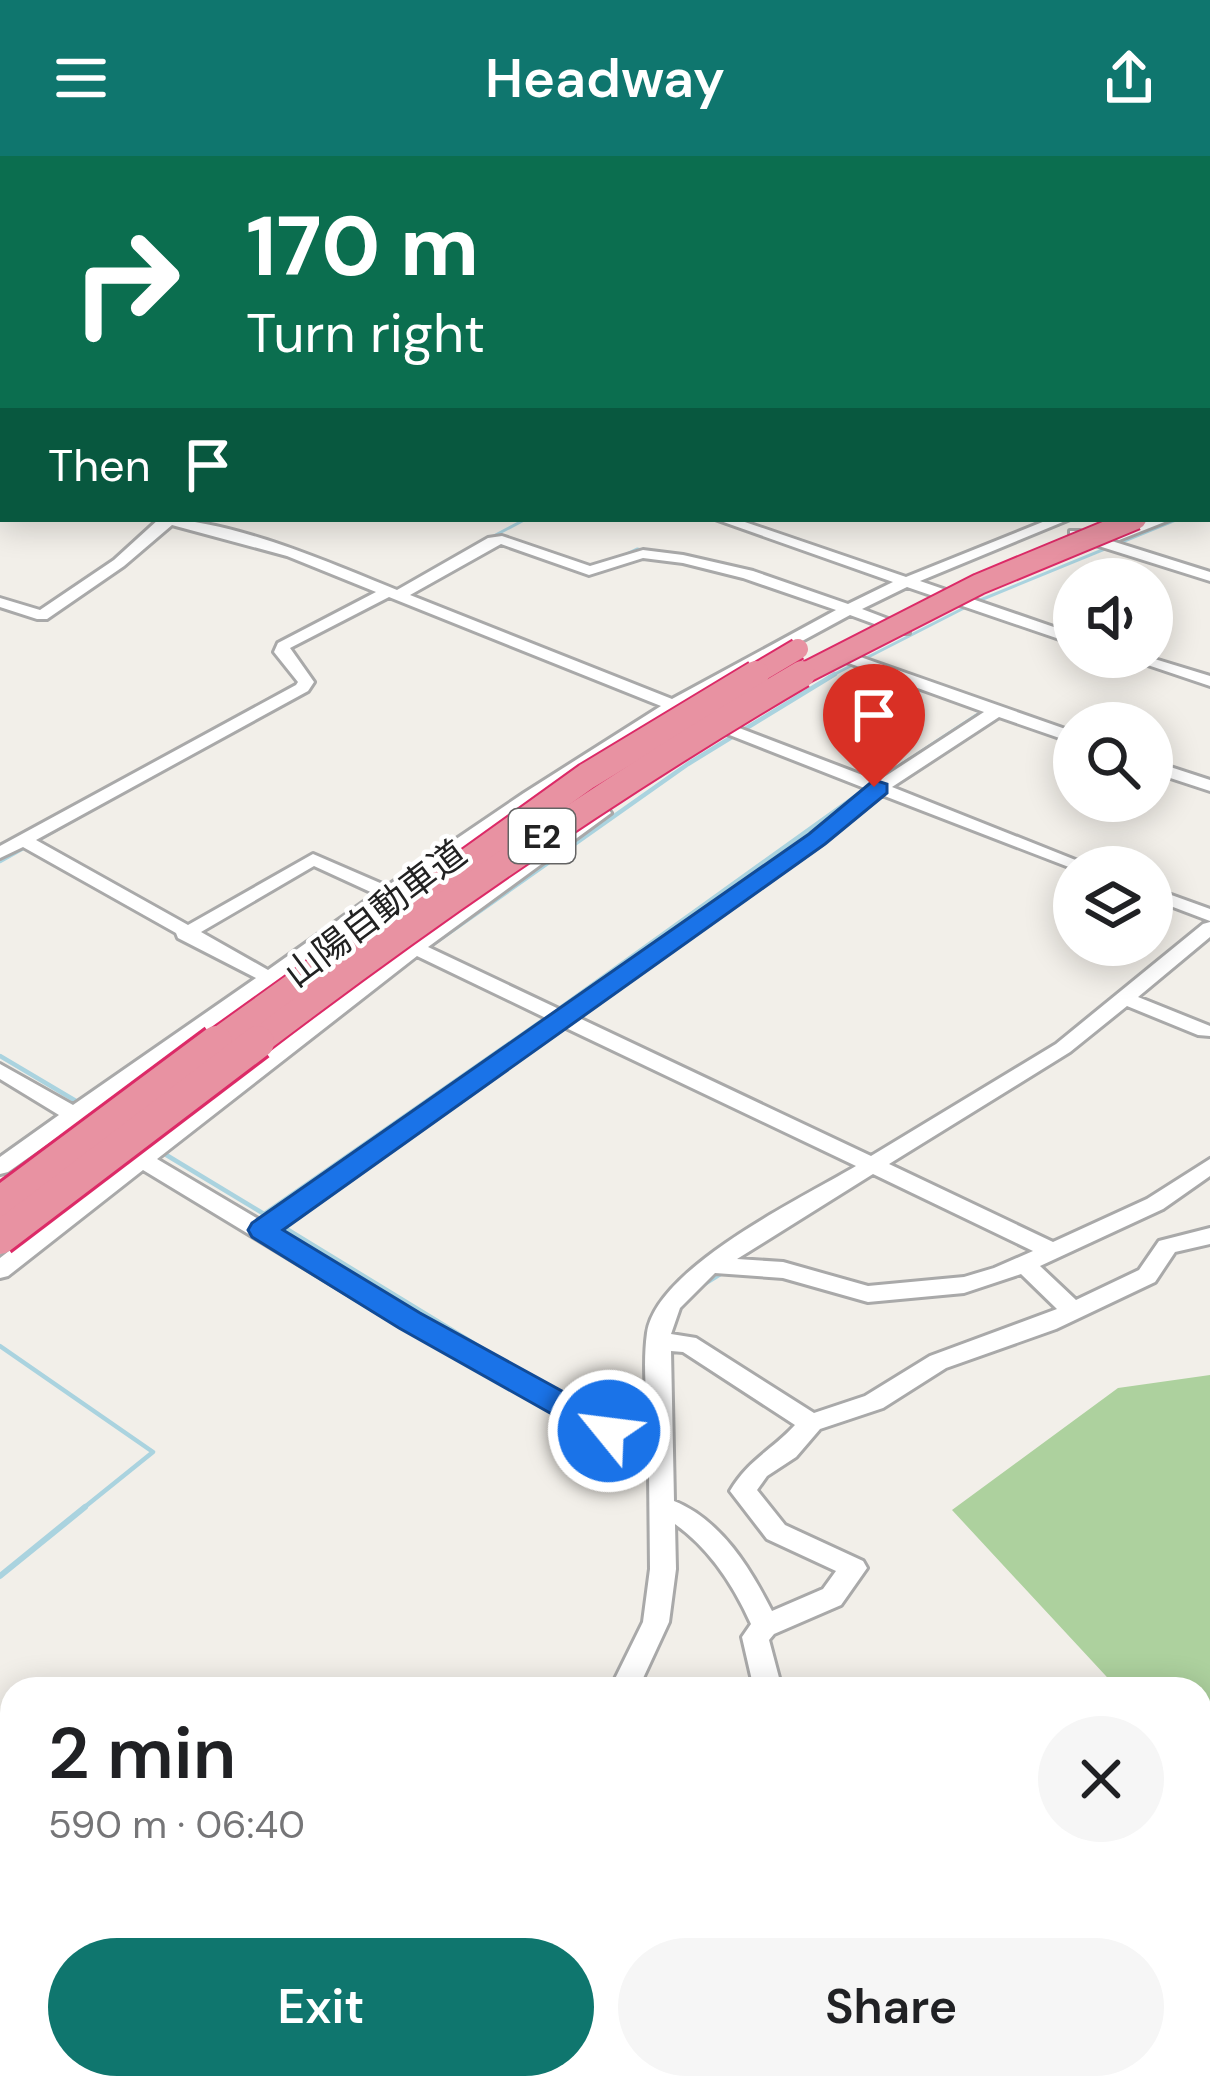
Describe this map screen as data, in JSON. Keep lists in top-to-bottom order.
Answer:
{
  "streets": {
    "highway": ["E2", "山陽自動車道"]
  },
  "page": {
    "header": "Headway",
    "turn": ["170 m", "Turn right"],
    "then": "Then",
    "heading": ["2 min", "590 m · 06:40"],
    "buttons": ["Exit", "Share"]
  }
}
